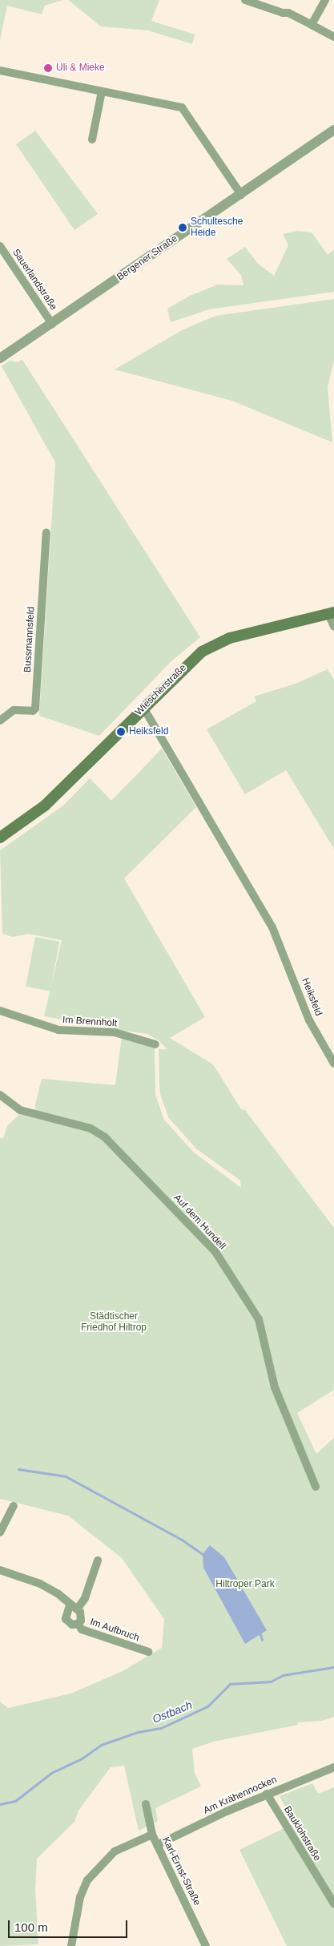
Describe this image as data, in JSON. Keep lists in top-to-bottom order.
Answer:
{
  "streets": {
    "main road": ["Wiescherstraße"],
    "street": [
      "Bergener Straße",
      "Sauerlandstraße",
      "Bussmannsfeld",
      "Heiksfeld",
      "Im Brennholt",
      "Auf dem Hundell",
      "Im Aufbruch",
      "Am Krähennocken",
      "Bauklohstraße",
      "Karl-Ernst-Straße"
    ]
  },
  "crossings": [
    ["Bergener Straße", "Sauerlandstraße"],
    ["Wiescherstraße", "Heiksfeld"],
    ["Am Krähennocken", "Bauklohstraße"],
    ["Am Krähennocken", "Karl-Ernst-Straße"]
  ],
  "water": ["Ostbach"],
  "parks": ["Städtischer Friedhof Hiltrop", "Hiltroper Park"],
  "places": ["Uli & Mieke", "Schultesche Heide", "Heiksfeld"],
  "scale_bar": "100 m"
}
